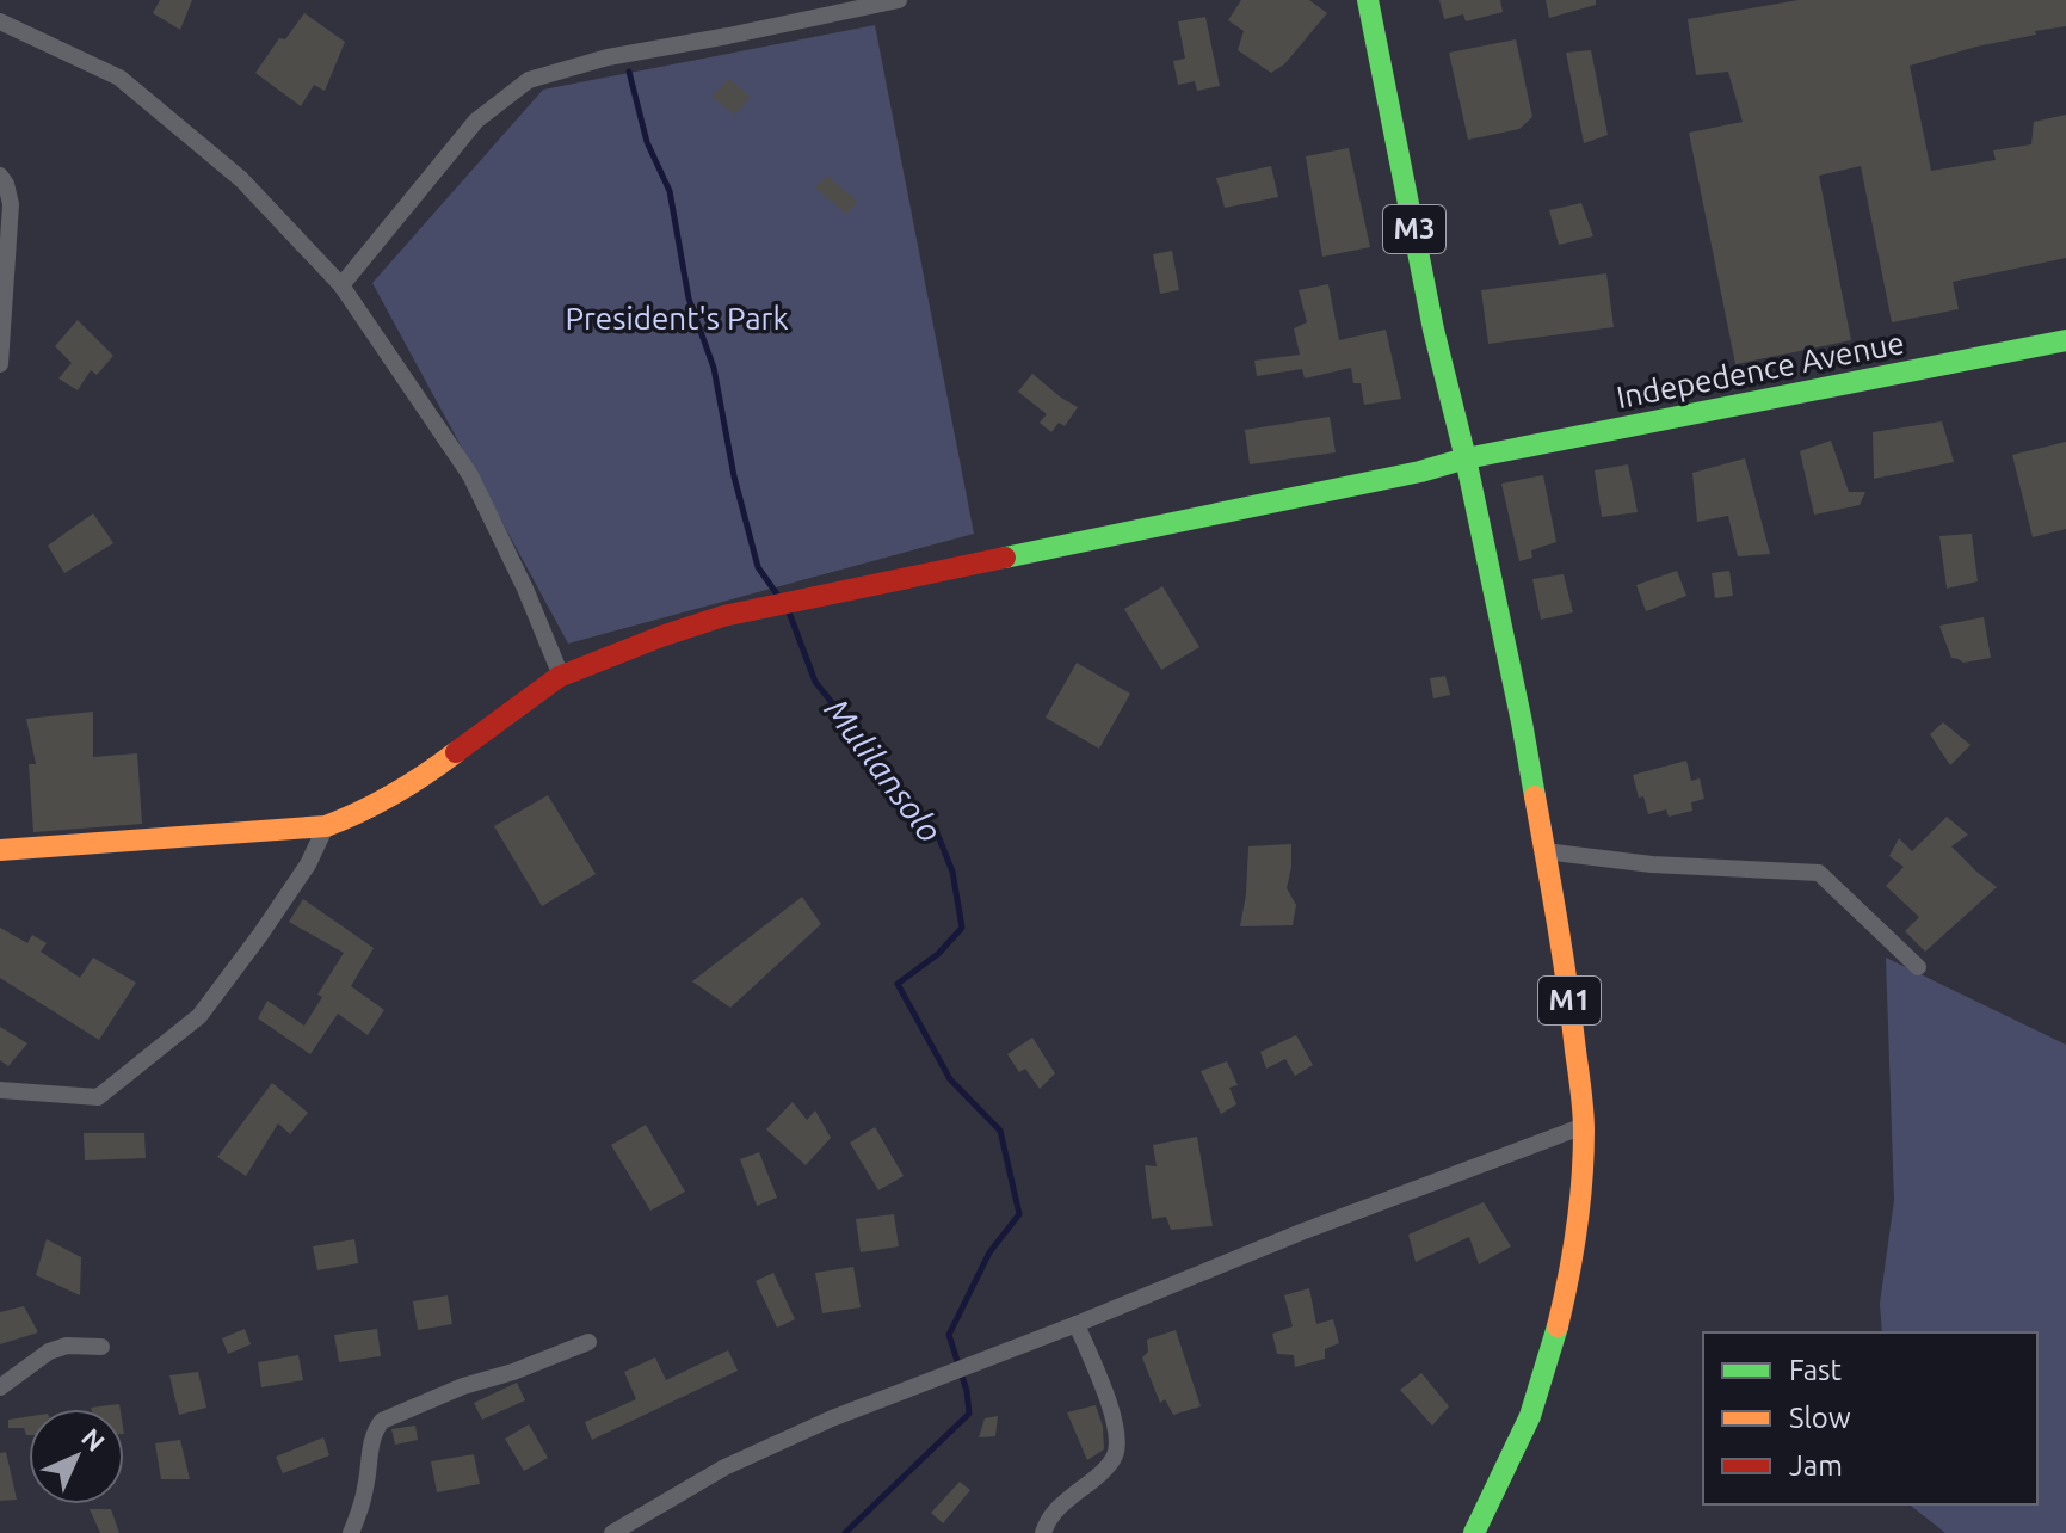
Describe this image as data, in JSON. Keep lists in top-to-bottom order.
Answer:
{
  "streets": {
    "main road": ["M3", "Indepedence Avenue", "M1"]
  },
  "crossings": [
    ["M3", "Indepedence Avenue"],
    ["M3", "M1"],
    ["Indepedence Avenue", "M1"]
  ],
  "water": ["Mulilansolo"],
  "parks": ["President's Park"],
  "legend": ["Fast", "Slow", "Jam"],
  "north": "top right"
}
